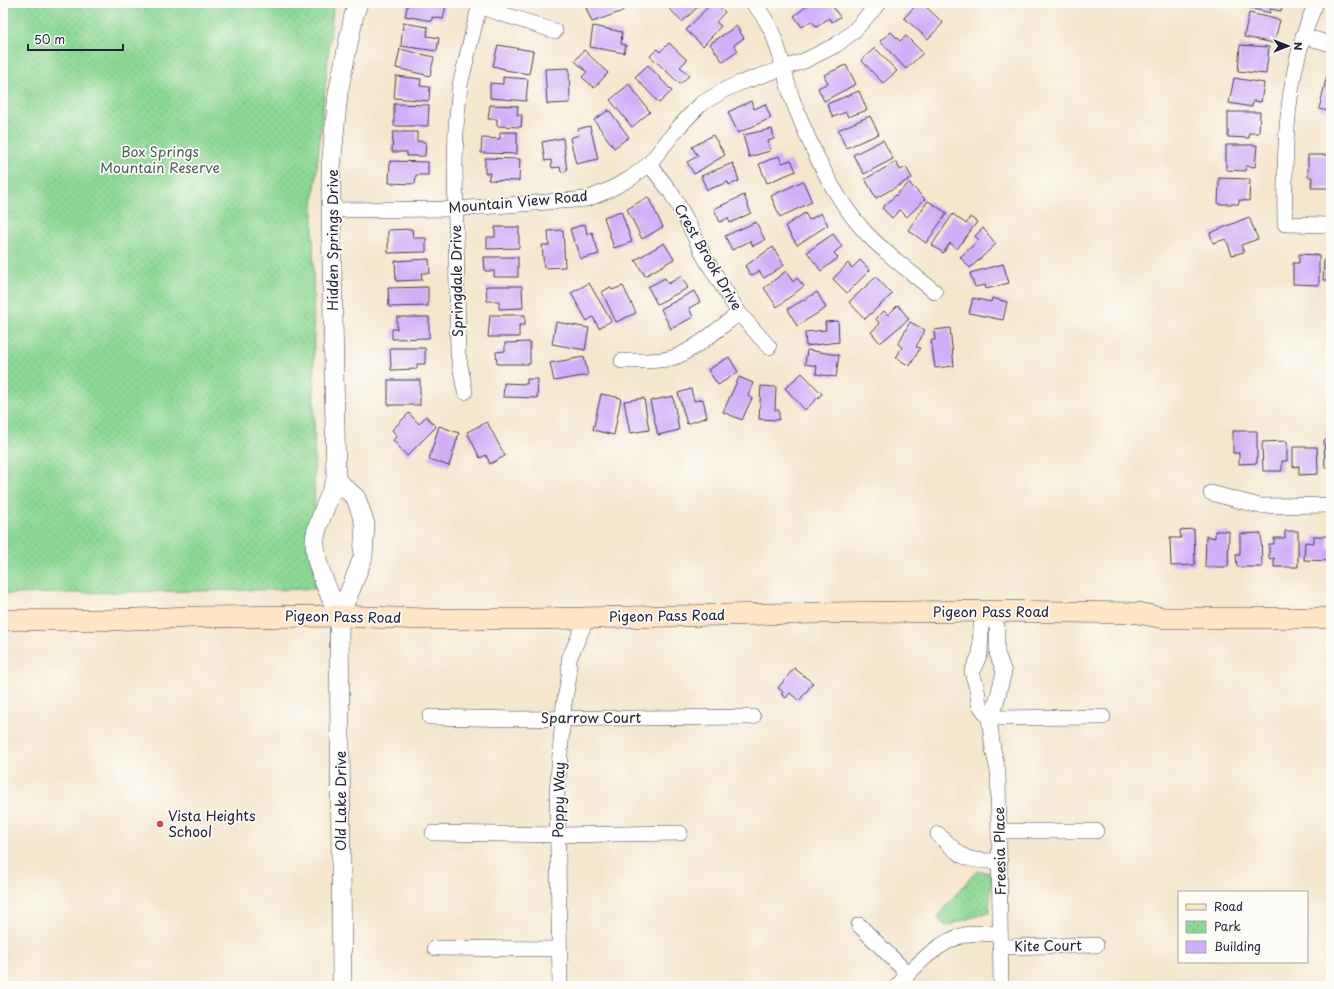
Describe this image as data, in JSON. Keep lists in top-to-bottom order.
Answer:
{
  "streets": {
    "main road": ["Pigeon Pass Road"],
    "street": [
      "Mountain View Road",
      "Hidden Springs Drive",
      "Crest Brook Drive",
      "Springdale Drive",
      "Sparrow Court",
      "Poppy Way",
      "Old Lake Drive",
      "Freesia Place",
      "Kite Court"
    ]
  },
  "crossings": [
    ["Mountain View Road", "Hidden Springs Drive"],
    ["Mountain View Road", "Crest Brook Drive"],
    ["Mountain View Road", "Springdale Drive"],
    ["Hidden Springs Drive", "Pigeon Pass Road"],
    ["Hidden Springs Drive", "Old Lake Drive"],
    ["Pigeon Pass Road", "Poppy Way"],
    ["Pigeon Pass Road", "Old Lake Drive"],
    ["Sparrow Court", "Poppy Way"],
    ["Freesia Place", "Kite Court"]
  ],
  "parks": ["Box Springs Mountain Reserve"],
  "places": ["Vista Heights School"],
  "legend": ["Road", "Park", "Building"],
  "scale_bar": "50 m",
  "north": "right"
}
